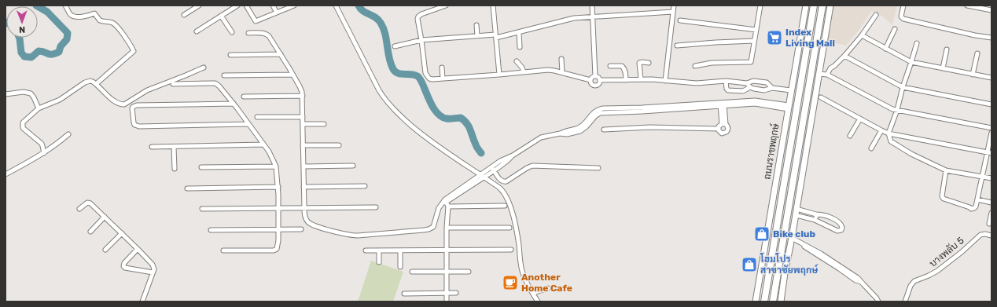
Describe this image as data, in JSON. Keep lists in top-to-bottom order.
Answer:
{
  "streets": {
    "main road": ["ถนนราชพฤกษ์"],
    "street": ["บางพลับ 5"]
  },
  "places": {
    "supermarket": ["Index Living Mall"],
    "shop": ["Bike club", "โฮมโปร สาขาชัยพฤกษ์"],
    "cafe": ["Another Home Cafe"]
  },
  "north": "bottom"
}
